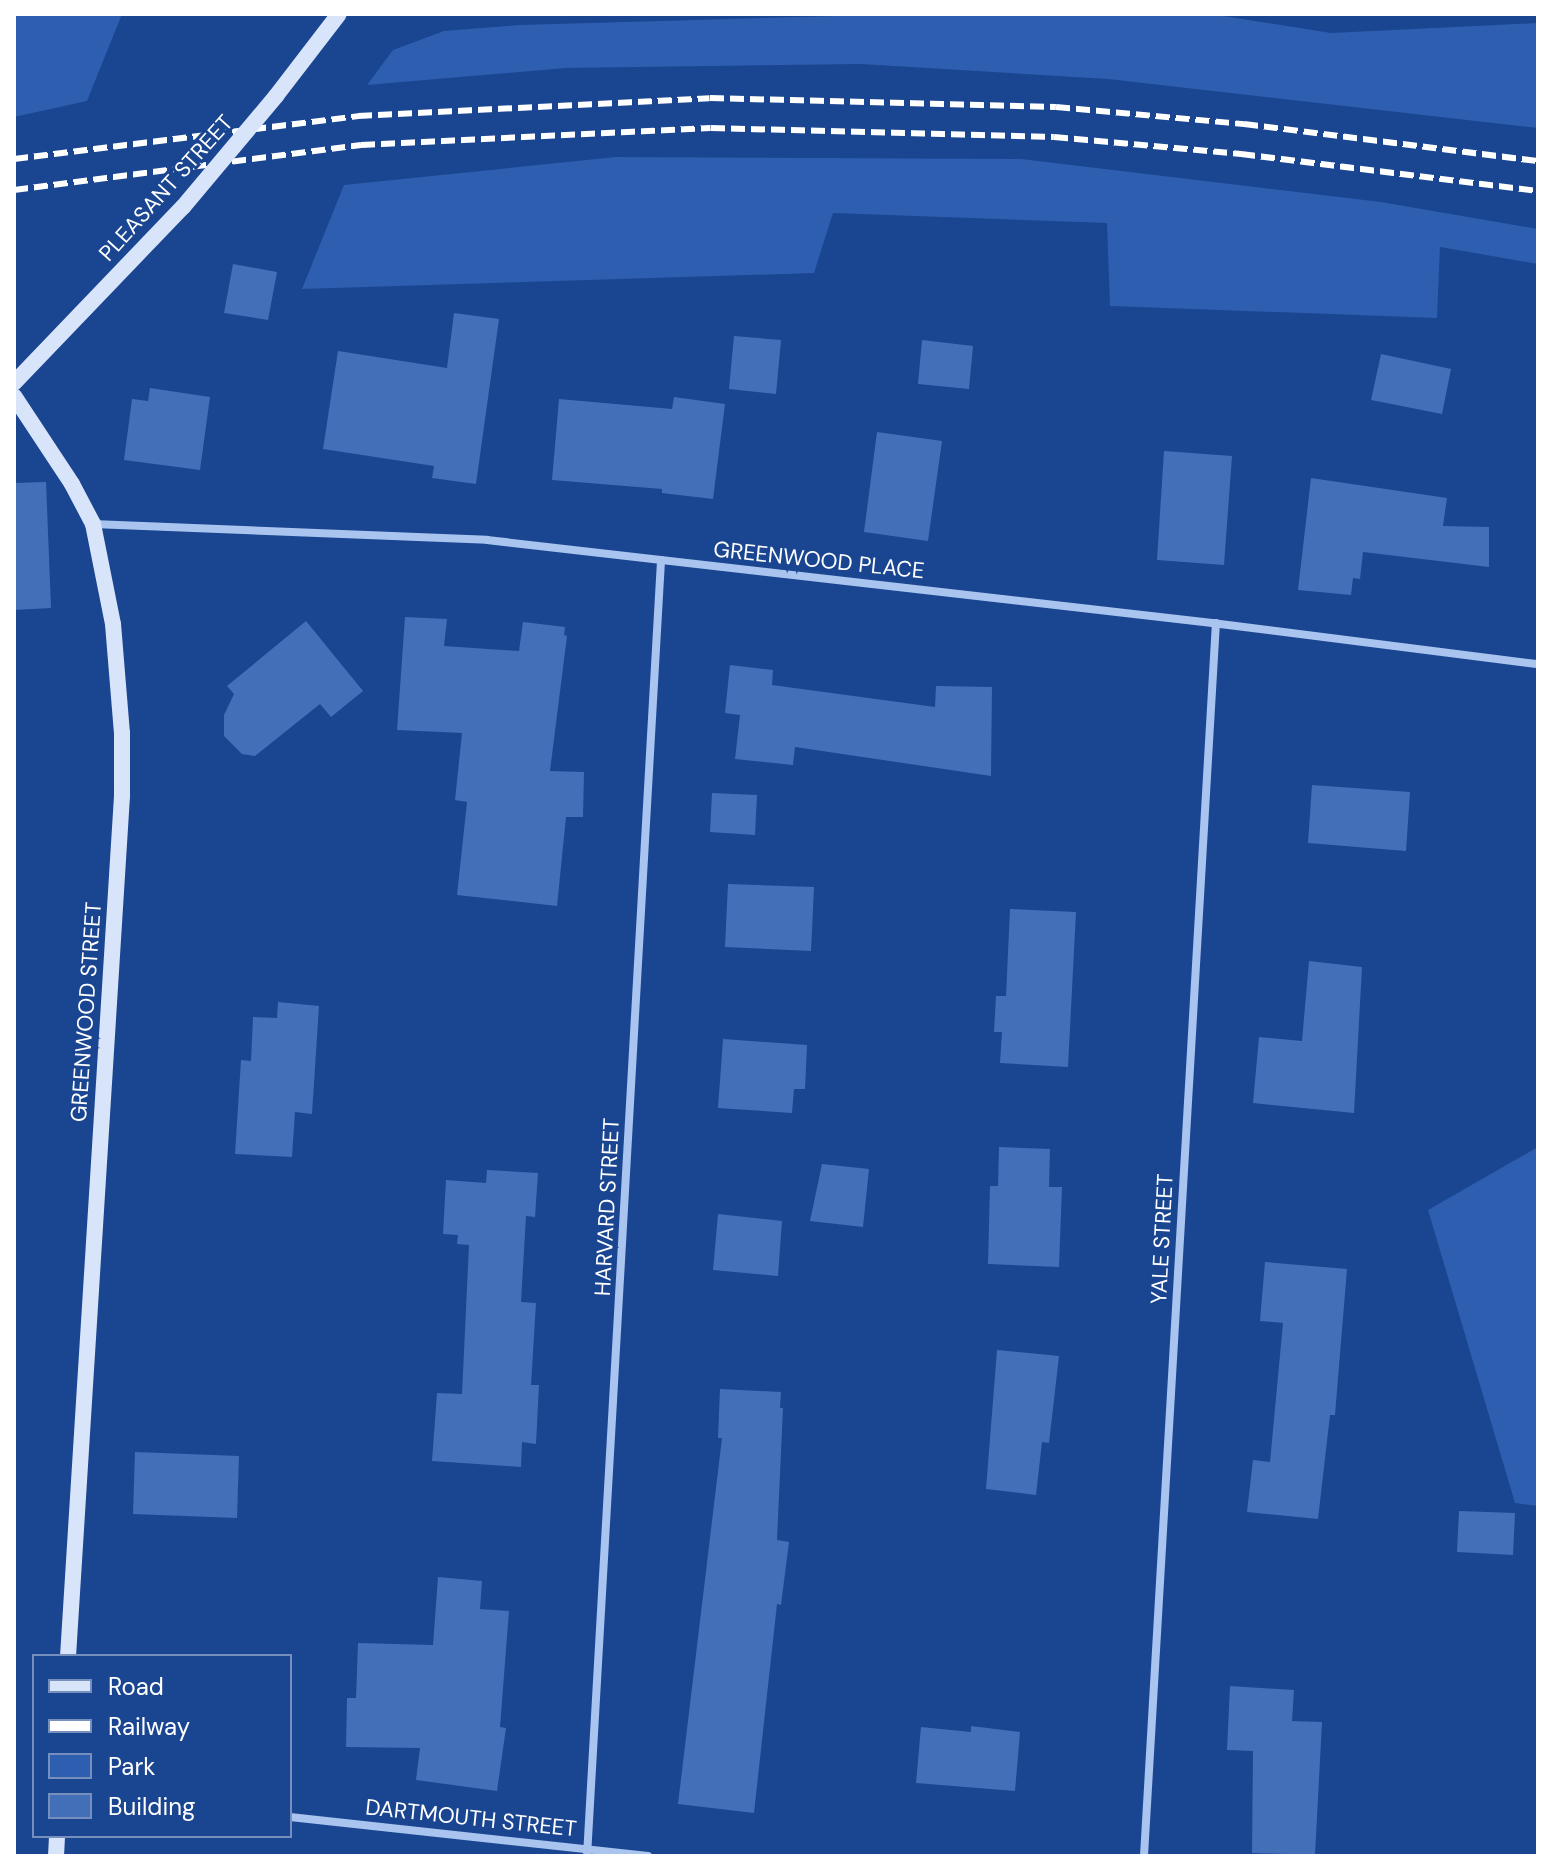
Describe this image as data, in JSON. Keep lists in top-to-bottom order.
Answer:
{
  "streets": {
    "street": [
      "PLEASANT STREET",
      "GREENWOOD PLACE",
      "GREENWOOD STREET",
      "HARVARD STREET",
      "YALE STREET",
      "DARTMOUTH STREET"
    ]
  },
  "crossings": [
    ["GREENWOOD PLACE", "GREENWOOD STREET"],
    ["GREENWOOD PLACE", "HARVARD STREET"],
    ["GREENWOOD PLACE", "YALE STREET"],
    ["HARVARD STREET", "DARTMOUTH STREET"]
  ],
  "legend": [
    "Road",
    "Railway",
    "Park",
    "Building"
  ]
}
